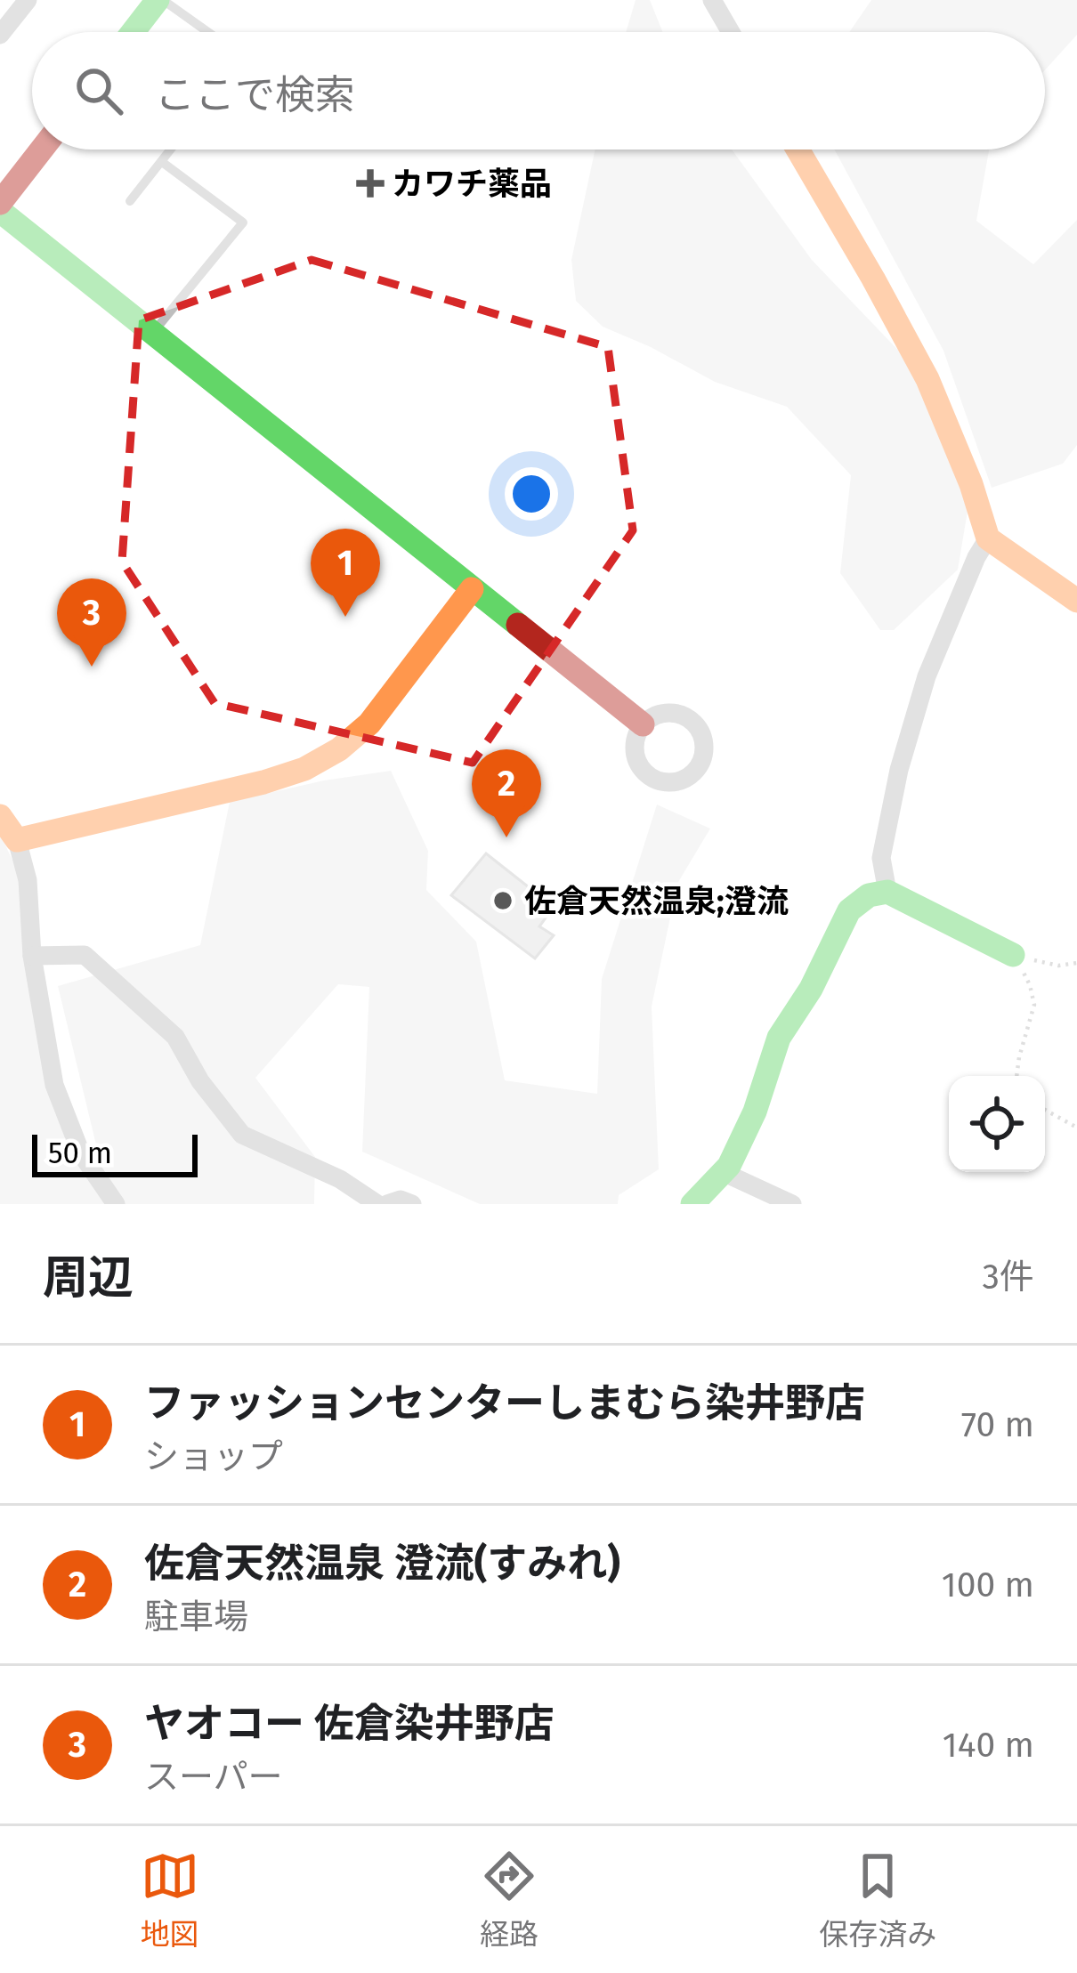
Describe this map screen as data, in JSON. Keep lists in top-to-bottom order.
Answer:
{
  "places": {
    "health": ["カワチ薬品"],
    "other": ["佐倉天然温泉;澄流"]
  },
  "scale_bar": "50 m",
  "page": {
    "search": "ここで検索",
    "pins": ["1", "3", "2"],
    "scale": "50 m",
    "heading": ["周辺", "3件"],
    "list": [
      {
        "mark": "1",
        "name": "ファッションセンターしまむら染井野店",
        "note": "ショップ",
        "value": "70 m"
      },
      {
        "mark": "2",
        "name": "佐倉天然温泉 澄流(すみれ)",
        "note": "駐車場",
        "value": "100 m"
      },
      {
        "mark": "3",
        "name": "ヤオコー 佐倉染井野店",
        "note": "スーパー",
        "value": "140 m"
      }
    ],
    "nav": ["地図", "経路", "保存済み"]
  }
}
